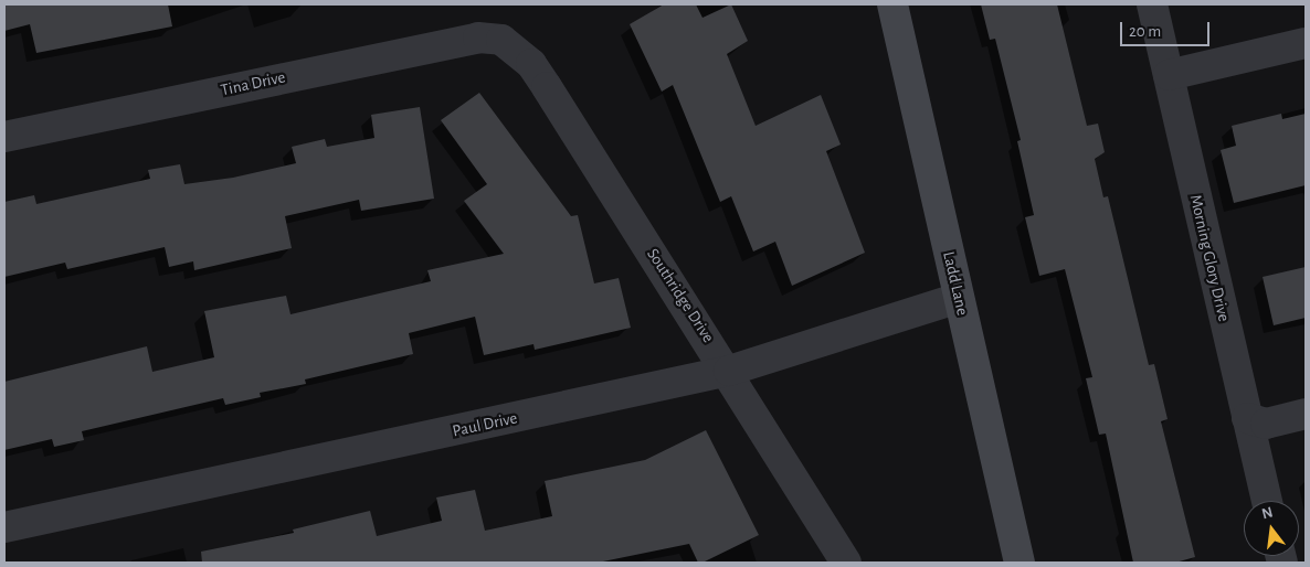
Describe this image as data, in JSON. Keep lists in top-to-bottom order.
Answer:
{
  "streets": {
    "street": [
      "Tina Drive",
      "Morning Glory Drive",
      "Ladd Lane",
      "Southridge Drive",
      "Paul Drive"
    ]
  },
  "crossings": [
    ["Tina Drive", "Southridge Drive"],
    ["Ladd Lane", "Paul Drive"],
    ["Southridge Drive", "Paul Drive"]
  ],
  "scale_bar": "20 m",
  "north": "top"
}
